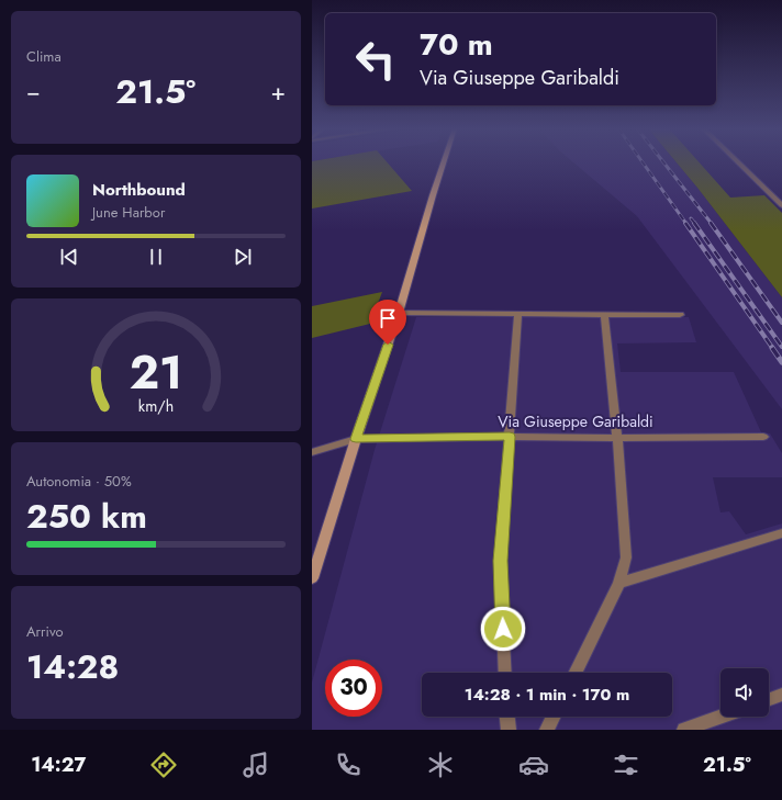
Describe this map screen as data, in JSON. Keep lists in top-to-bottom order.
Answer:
{
  "streets": {
    "street": ["Via Giuseppe Garibaldi"]
  },
  "page": {
    "tile": [
      "Clima",
      ["Autonomia · 50%", "250 km"],
      ["Arrivo", "14:28"]
    ],
    "turn": ["70 m", "Via Giuseppe Garibaldi"],
    "heat": ["−", "21.5°", "+"],
    "song": ["Northbound", "June Harbor"],
    "limit": "30",
    "trip": "14:28 · 1 min · 170 m",
    "tabs": ["14:27", "21.5°"],
    "gauge": ["21", "km/h"]
  }
}
